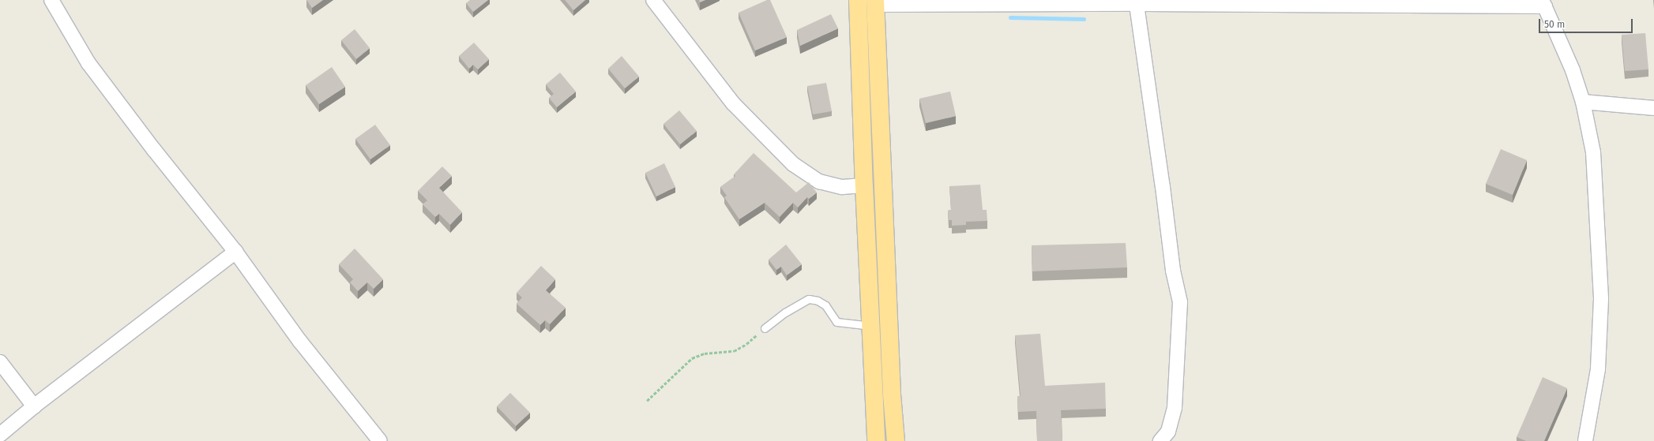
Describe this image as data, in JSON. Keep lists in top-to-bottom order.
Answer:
{
  "scale_bar": "50 m"
}
